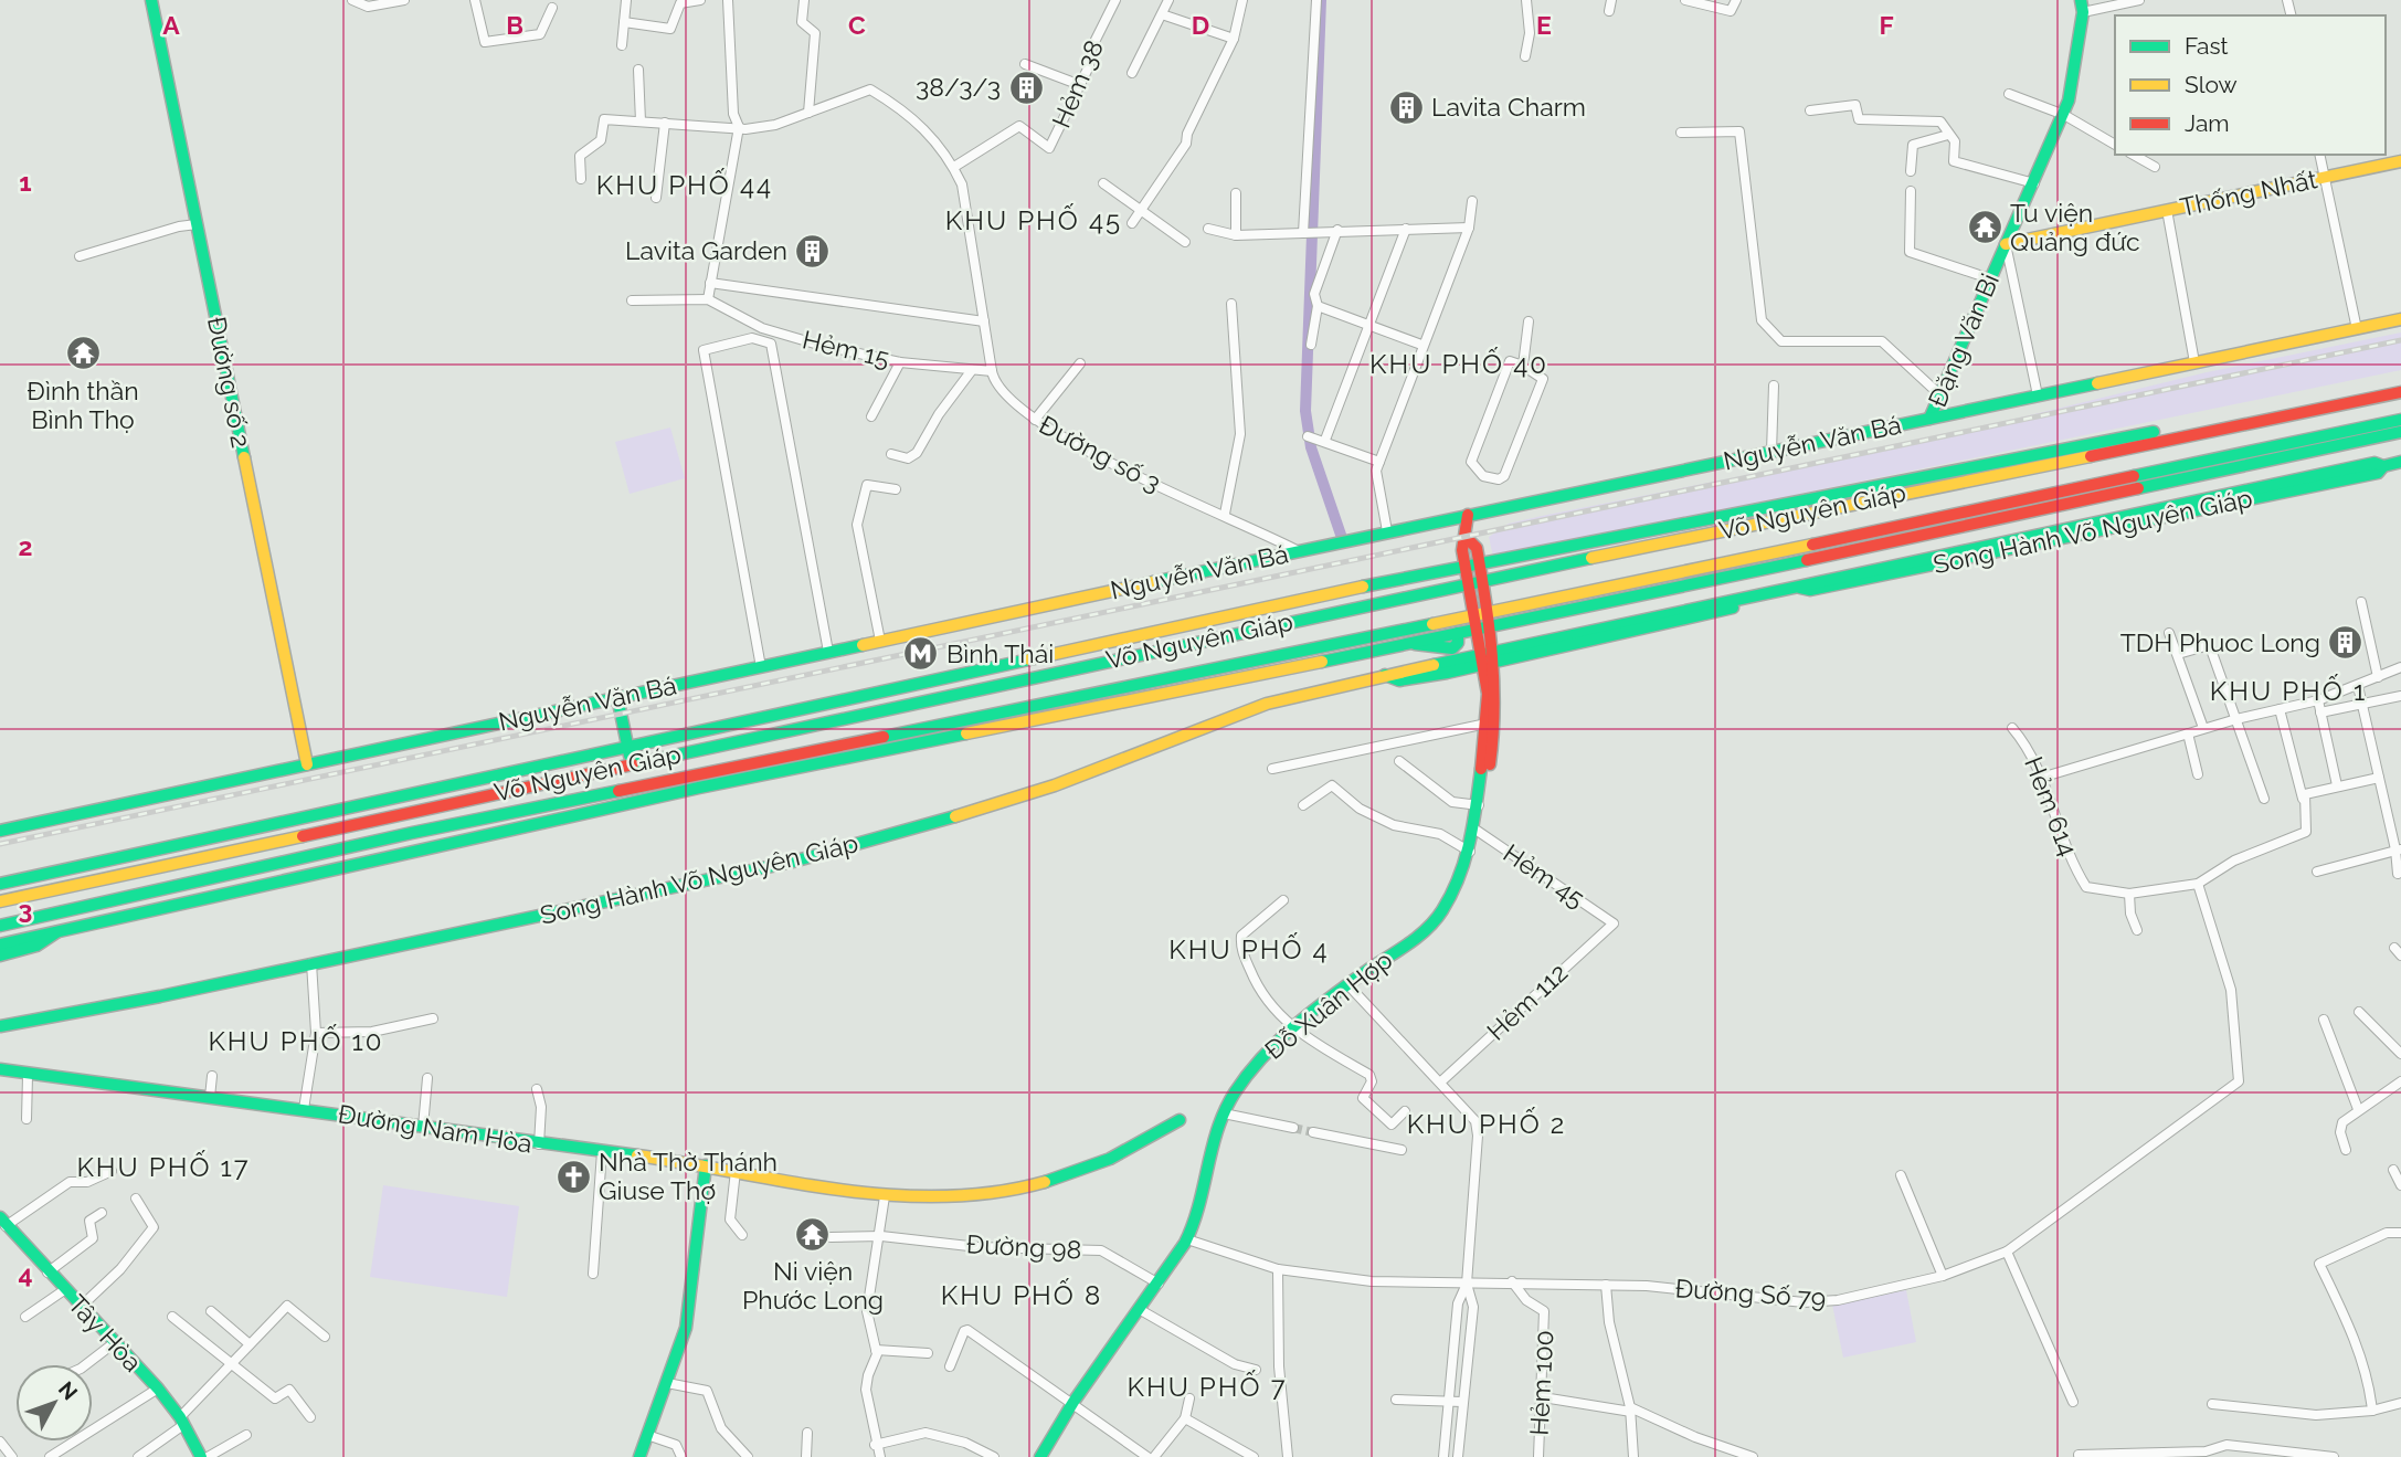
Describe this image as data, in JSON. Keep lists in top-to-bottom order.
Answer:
{
  "streets": {
    "main road": [
      "Thống Nhất",
      "Đặng Văn Bi",
      "Đường số 2",
      "Nguyễn Văn Bá",
      "Võ Nguyên Giáp",
      "Song Hành Võ Nguyên Giáp",
      "Đỗ Xuân Hợp",
      "Đường Nam Hòa",
      "Tây Hòa"
    ],
    "street": [
      "Hẻm 38",
      "Hẻm 15",
      "Đường số 3",
      "Hẻm 614",
      "Hẻm 45",
      "Hẻm 112",
      "Đường 98",
      "Đường Số 79",
      "Hẻm 100"
    ]
  },
  "crossings": [
    ["Hẻm 38", "Đường số 3"],
    ["Thống Nhất", "Đặng Văn Bi"],
    ["Đặng Văn Bi", "Nguyễn Văn Bá"],
    ["Hẻm 15", "Đường số 3"],
    ["Đường số 2", "Nguyễn Văn Bá"],
    ["Nguyễn Văn Bá", "Đường số 3"],
    ["Nguyễn Văn Bá", "Đỗ Xuân Hợp"],
    ["Võ Nguyên Giáp", "Đỗ Xuân Hợp"],
    ["Song Hành Võ Nguyên Giáp", "Đỗ Xuân Hợp"],
    ["Hẻm 45", "Hẻm 112"],
    ["Hẻm 45", "Đỗ Xuân Hợp"],
    ["Đỗ Xuân Hợp", "Đường 98"],
    ["Đỗ Xuân Hợp", "Đường Số 79"],
    ["Đường Số 79", "Hẻm 100"]
  ],
  "districts": [
    "KHU PHỐ 44",
    "KHU PHỐ 45",
    "KHU PHỐ 40",
    "KHU PHỐ 1",
    "KHU PHỐ 4",
    "KHU PHỐ 10",
    "KHU PHỐ 2",
    "KHU PHỐ 17",
    "KHU PHỐ 8",
    "KHU PHỐ 7"
  ],
  "places": {
    "building": [
      "38/3/3",
      "Lavita Charm",
      "Lavita Garden",
      "TDH Phuoc Long"
    ],
    "temple": ["Tu viện Quảng đức", "Đình thần Bình Thọ", "Ni viện Phước Long"],
    "metro station": ["Bình Thái"],
    "church": ["Nhà Thờ Thánh Giuse Thợ"]
  },
  "legend": ["Fast", "Slow", "Jam"],
  "north": "top right",
  "grid": {
    "columns": [
      "A",
      "B",
      "C",
      "D",
      "E",
      "F"
    ],
    "rows": [
      "1",
      "2",
      "3",
      "4"
    ]
  }
}
